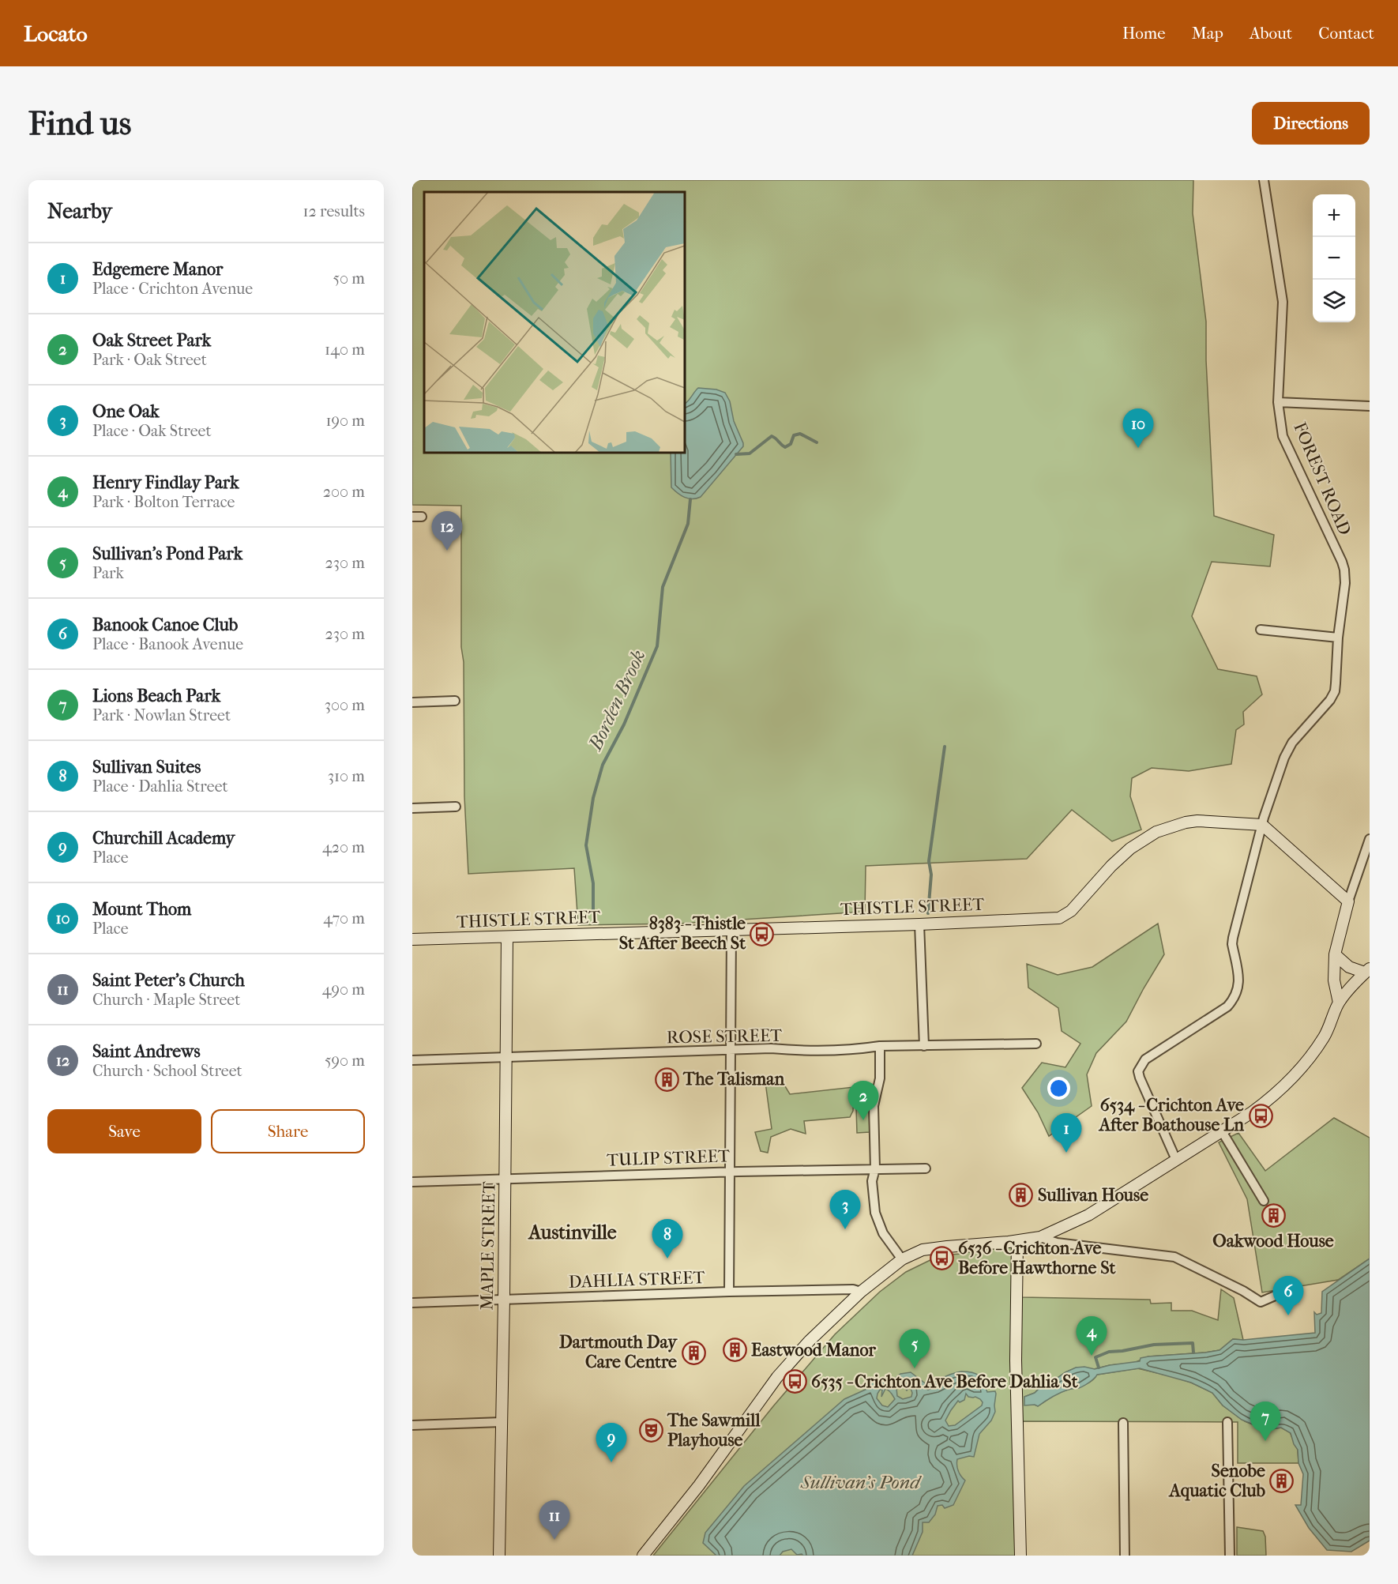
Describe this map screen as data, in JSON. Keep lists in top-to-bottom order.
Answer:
{
  "streets": {
    "street": [
      "FOREST ROAD",
      "THISTLE STREET",
      "ROSE STREET",
      "TULIP STREET",
      "MAPLE STREET",
      "DAHLIA STREET"
    ]
  },
  "crossings": [
    ["FOREST ROAD", "THISTLE STREET"],
    ["THISTLE STREET", "MAPLE STREET"],
    ["ROSE STREET", "MAPLE STREET"],
    ["TULIP STREET", "MAPLE STREET"],
    ["MAPLE STREET", "DAHLIA STREET"]
  ],
  "districts": ["Austinville"],
  "water": ["Borden Brook", "Sullivan's Pond"],
  "places": {
    "bus stop": [
      "8383 - Thistle St After Beech St",
      "6534 - Crichton Ave After Boathouse Ln",
      "6536 - Crichton Ave Before Hawthorne St",
      "6535 - Crichton Ave Before Dahlia St"
    ],
    "building": [
      "The Talisman",
      "Sullivan House",
      "Oakwood House",
      "Eastwood Manor",
      "Dartmouth Day Care Centre",
      "Senobe Aquatic Club"
    ],
    "theatre": ["The Sawmill Playhouse"]
  },
  "page": {
    "header": "Locato",
    "nav": [
      "Home",
      "Map",
      "About",
      "Contact"
    ],
    "buttons": [
      "Directions",
      ["Save", "Share"]
    ],
    "title": "Find us",
    "heading": ["Nearby", "12 results"],
    "map_buttons": ["+", "−"],
    "list": [
      {
        "mark": "1",
        "name": "Edgemere Manor",
        "note": "Place · Crichton Avenue",
        "value": "50 m"
      },
      {
        "mark": "2",
        "name": "Oak Street Park",
        "note": "Park · Oak Street",
        "value": "140 m"
      },
      {
        "mark": "3",
        "name": "One Oak",
        "note": "Place · Oak Street",
        "value": "190 m"
      },
      {
        "mark": "4",
        "name": "Henry Findlay Park",
        "note": "Park · Bolton Terrace",
        "value": "200 m"
      },
      {
        "mark": "5",
        "name": "Sullivan's Pond Park",
        "note": "Park",
        "value": "230 m"
      },
      {
        "mark": "6",
        "name": "Banook Canoe Club",
        "note": "Place · Banook Avenue",
        "value": "230 m"
      },
      {
        "mark": "7",
        "name": "Lions Beach Park",
        "note": "Park · Nowlan Street",
        "value": "300 m"
      },
      {
        "mark": "8",
        "name": "Sullivan Suites",
        "note": "Place · Dahlia Street",
        "value": "310 m"
      },
      {
        "mark": "9",
        "name": "Churchill Academy",
        "note": "Place",
        "value": "420 m"
      },
      {
        "mark": "10",
        "name": "Mount Thom",
        "note": "Place",
        "value": "470 m"
      },
      {
        "mark": "11",
        "name": "Saint Peter's Church",
        "note": "Church · Maple Street",
        "value": "490 m"
      },
      {
        "mark": "12",
        "name": "Saint Andrews",
        "note": "Church · School Street",
        "value": "590 m"
      }
    ],
    "pins": [
      "10",
      "12",
      "2",
      "1",
      "3",
      "8",
      "6",
      "4",
      "5",
      "7",
      "9",
      "11"
    ]
  }
}
